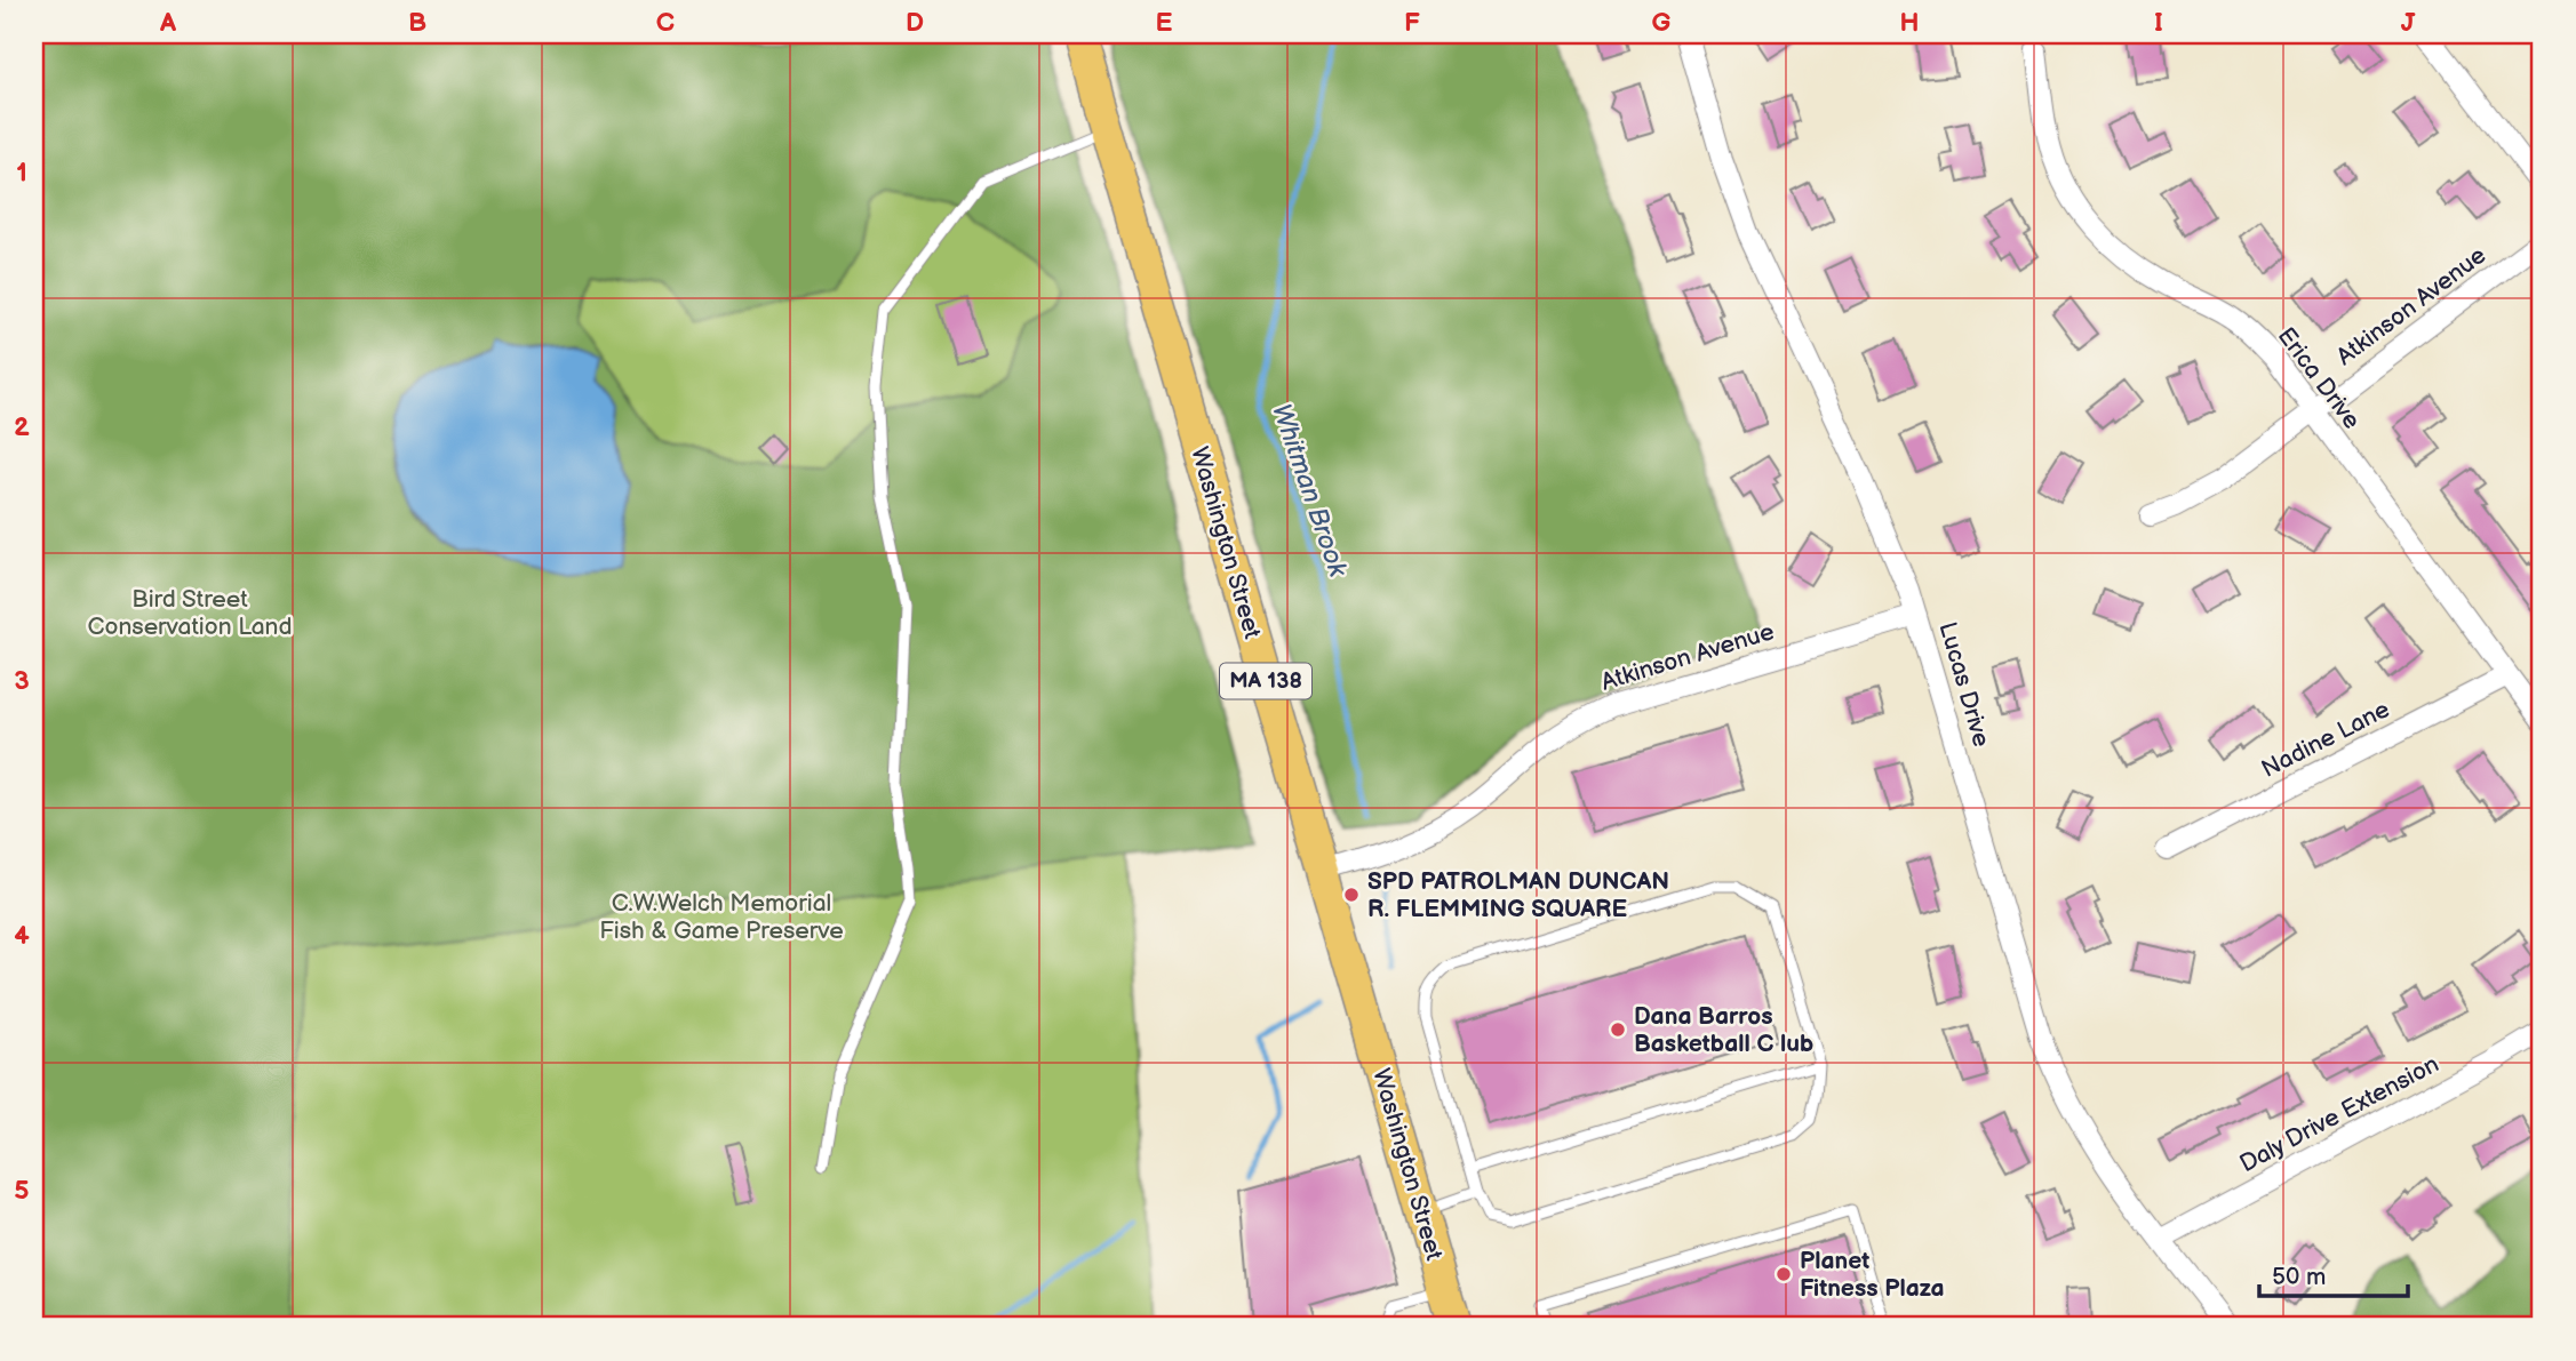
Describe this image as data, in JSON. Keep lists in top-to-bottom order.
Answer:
{
  "streets": {
    "main road": ["Washington Street", "MA 138"],
    "street": [
      "Atkinson Avenue",
      "Erica Drive",
      "Lucas Drive",
      "Nadine Lane",
      "Daly Drive Extension"
    ]
  },
  "crossings": [
    ["Atkinson Avenue", "Erica Drive"],
    ["Atkinson Avenue", "Washington Street"],
    ["Atkinson Avenue", "Lucas Drive"],
    ["Erica Drive", "Nadine Lane"],
    ["Lucas Drive", "Daly Drive Extension"]
  ],
  "water": ["Whitman Brook"],
  "parks": ["Bird Street Conservation Land", "C.W.Welch Memorial Fish & Game Preserve"],
  "places": ["SPD PATROLMAN DUNCAN R. FLEMMING SQUARE", "Dana Barros Basketball C lub", "Planet Fitness Plaza"],
  "scale_bar": "50 m",
  "grid": {
    "columns": [
      "A",
      "B",
      "C",
      "D",
      "E",
      "F",
      "G",
      "H",
      "I",
      "J"
    ],
    "rows": [
      "1",
      "2",
      "3",
      "4",
      "5"
    ]
  }
}
